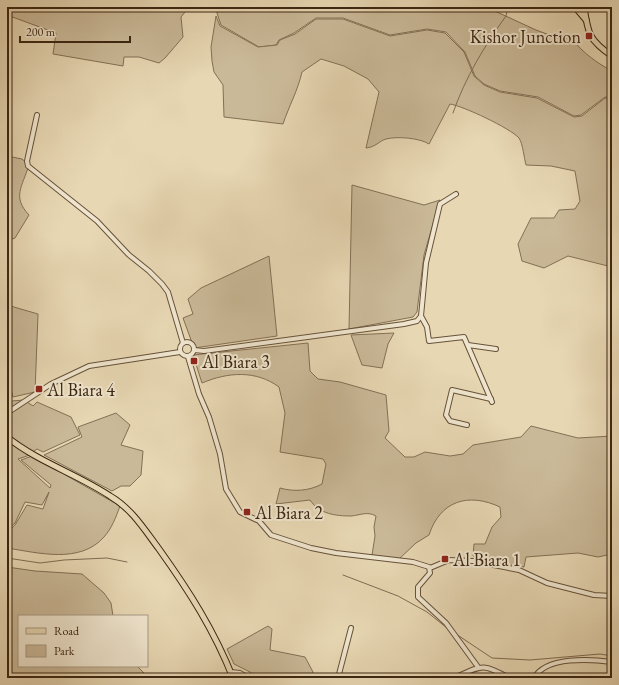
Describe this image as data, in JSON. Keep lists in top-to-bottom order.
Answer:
{
  "places": {
    "transit": [
      "Kishor Junction",
      "Al Biara 3",
      "Al Biara 4",
      "Al Biara 2",
      "Al Biara 1"
    ]
  },
  "legend": ["Road", "Park"],
  "scale_bar": "200 m"
}
